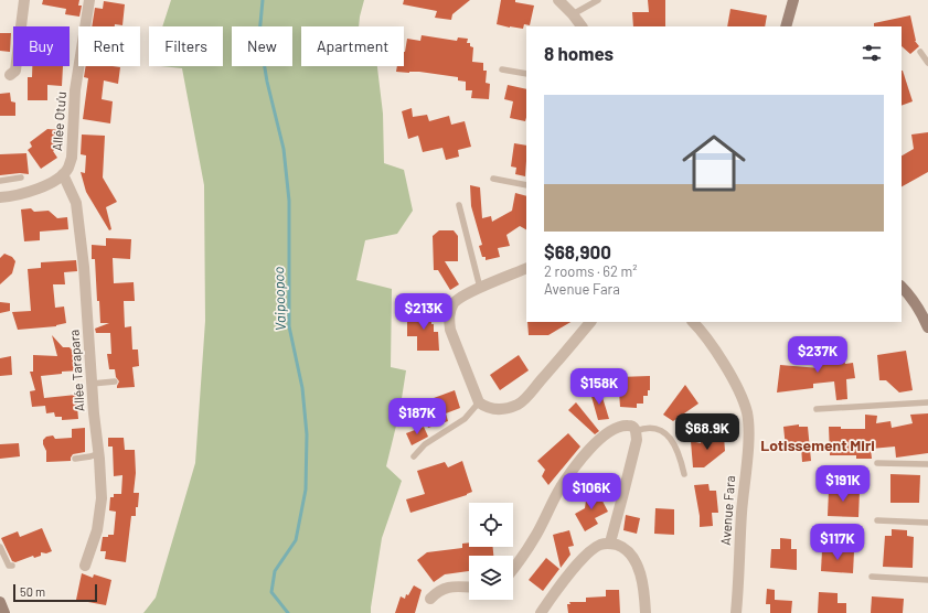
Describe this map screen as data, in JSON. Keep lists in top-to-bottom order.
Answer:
{
  "streets": {
    "street": ["Allée Otu'u", "Allée Tarapara", "Avenue Fara"]
  },
  "crossings": [
    ["Allée Otu'u", "Allée Tarapara"]
  ],
  "districts": ["Lotissement Miri"],
  "water": ["Vaipoopoo"],
  "scale_bar": "50 m",
  "page": {
    "chip": [
      "Buy",
      "Rent",
      "Filters",
      "New",
      "Apartment"
    ],
    "heading": "8 homes",
    "list": [
      {
        "name": "$68,900",
        "note": "2 rooms · 62 m² · Avenue Fara"
      }
    ],
    "price": [
      "$213K",
      "$237K",
      "$158K",
      "$187K",
      "$68.9K",
      "$191K",
      "$106K",
      "$117K"
    ],
    "scale": "50 m"
  }
}
